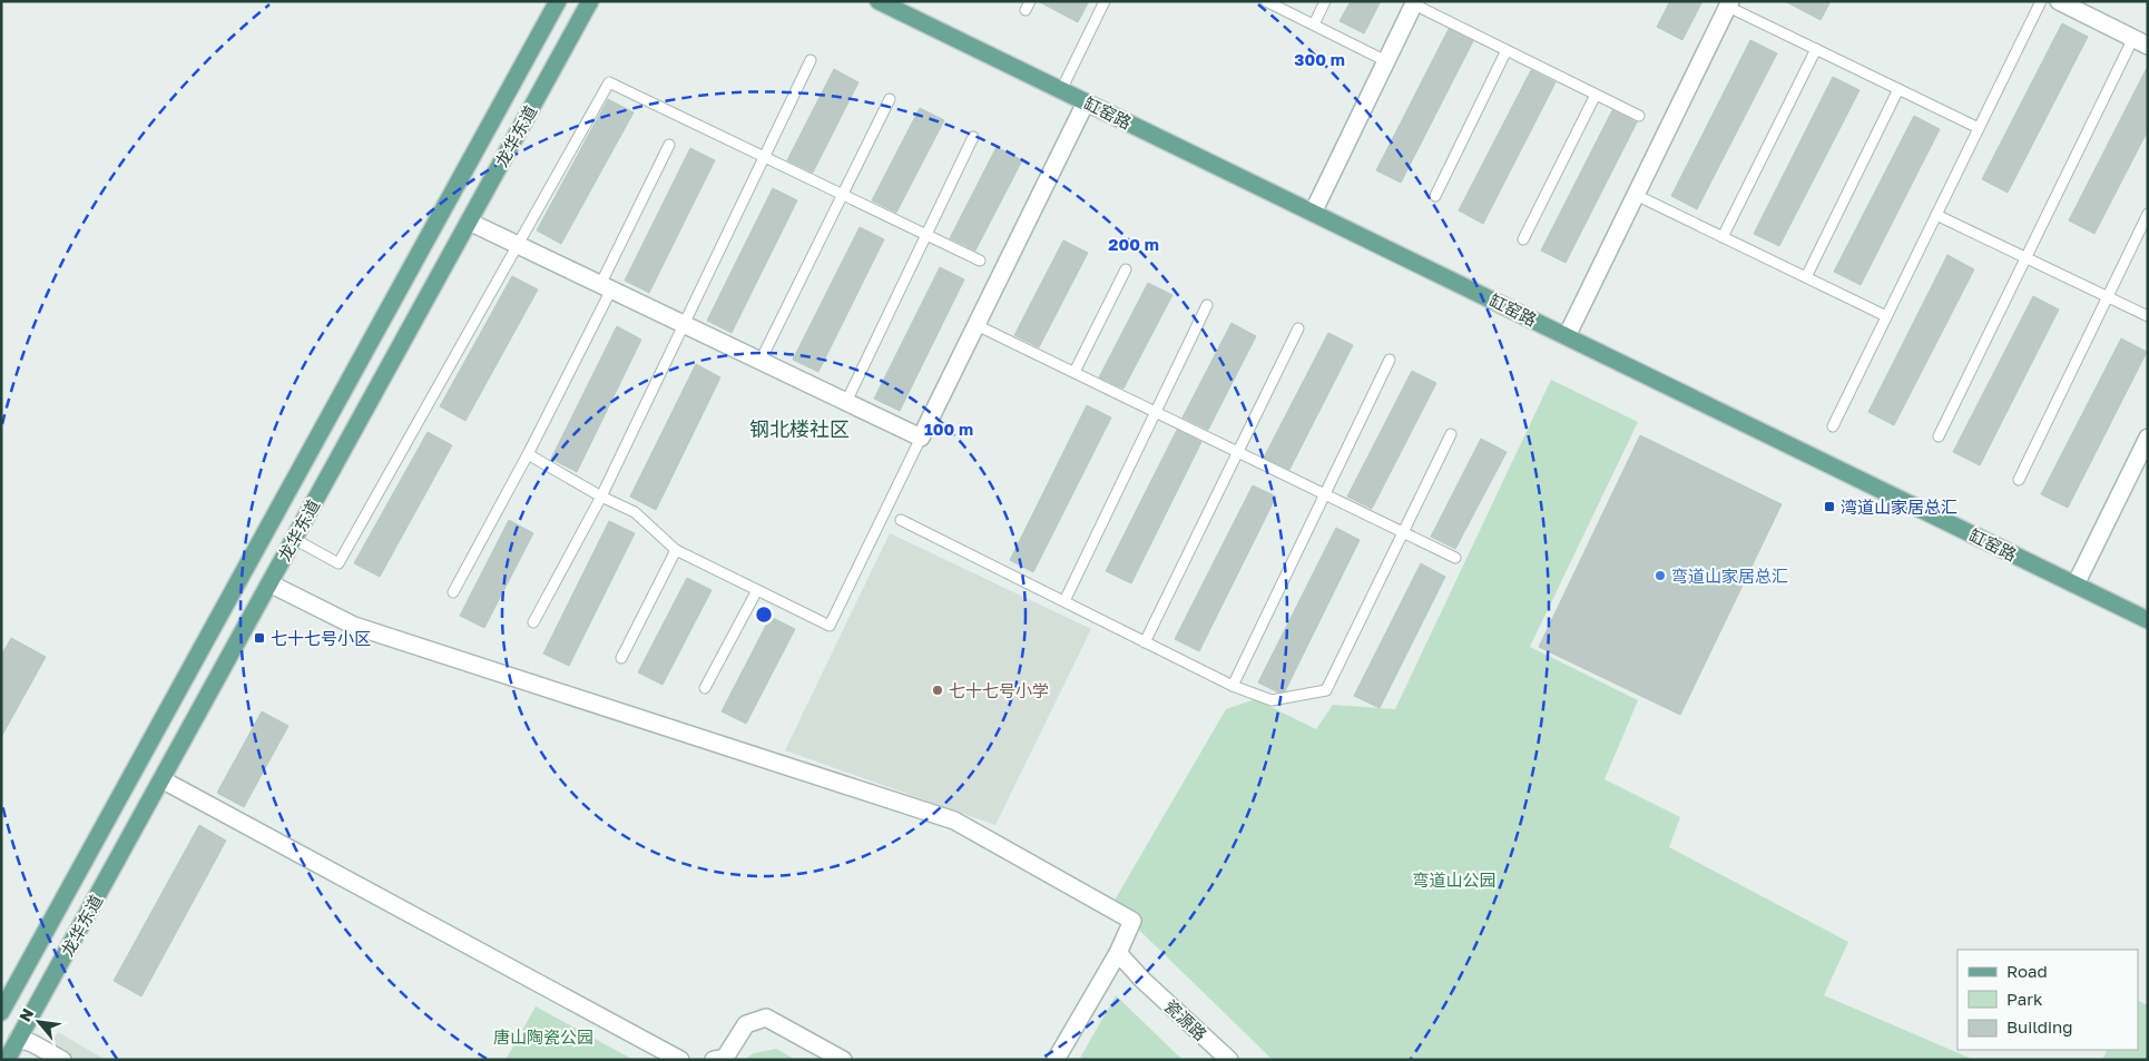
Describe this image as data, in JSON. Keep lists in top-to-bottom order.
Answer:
{
  "streets": {
    "main road": ["缸窑路", "龙华东道"],
    "street": ["瓷源路"]
  },
  "districts": ["钢北楼社区"],
  "parks": ["弯道山公园", "唐山陶瓷公园"],
  "places": {
    "transit": ["湾道山家居总汇", "七十七号小区"],
    "other": ["弯道山家居总汇", "七十七号小学"]
  },
  "legend": ["Road", "Park", "Building"],
  "north": "top left",
  "rings": ["300 m", "200 m", "100 m"]
}
